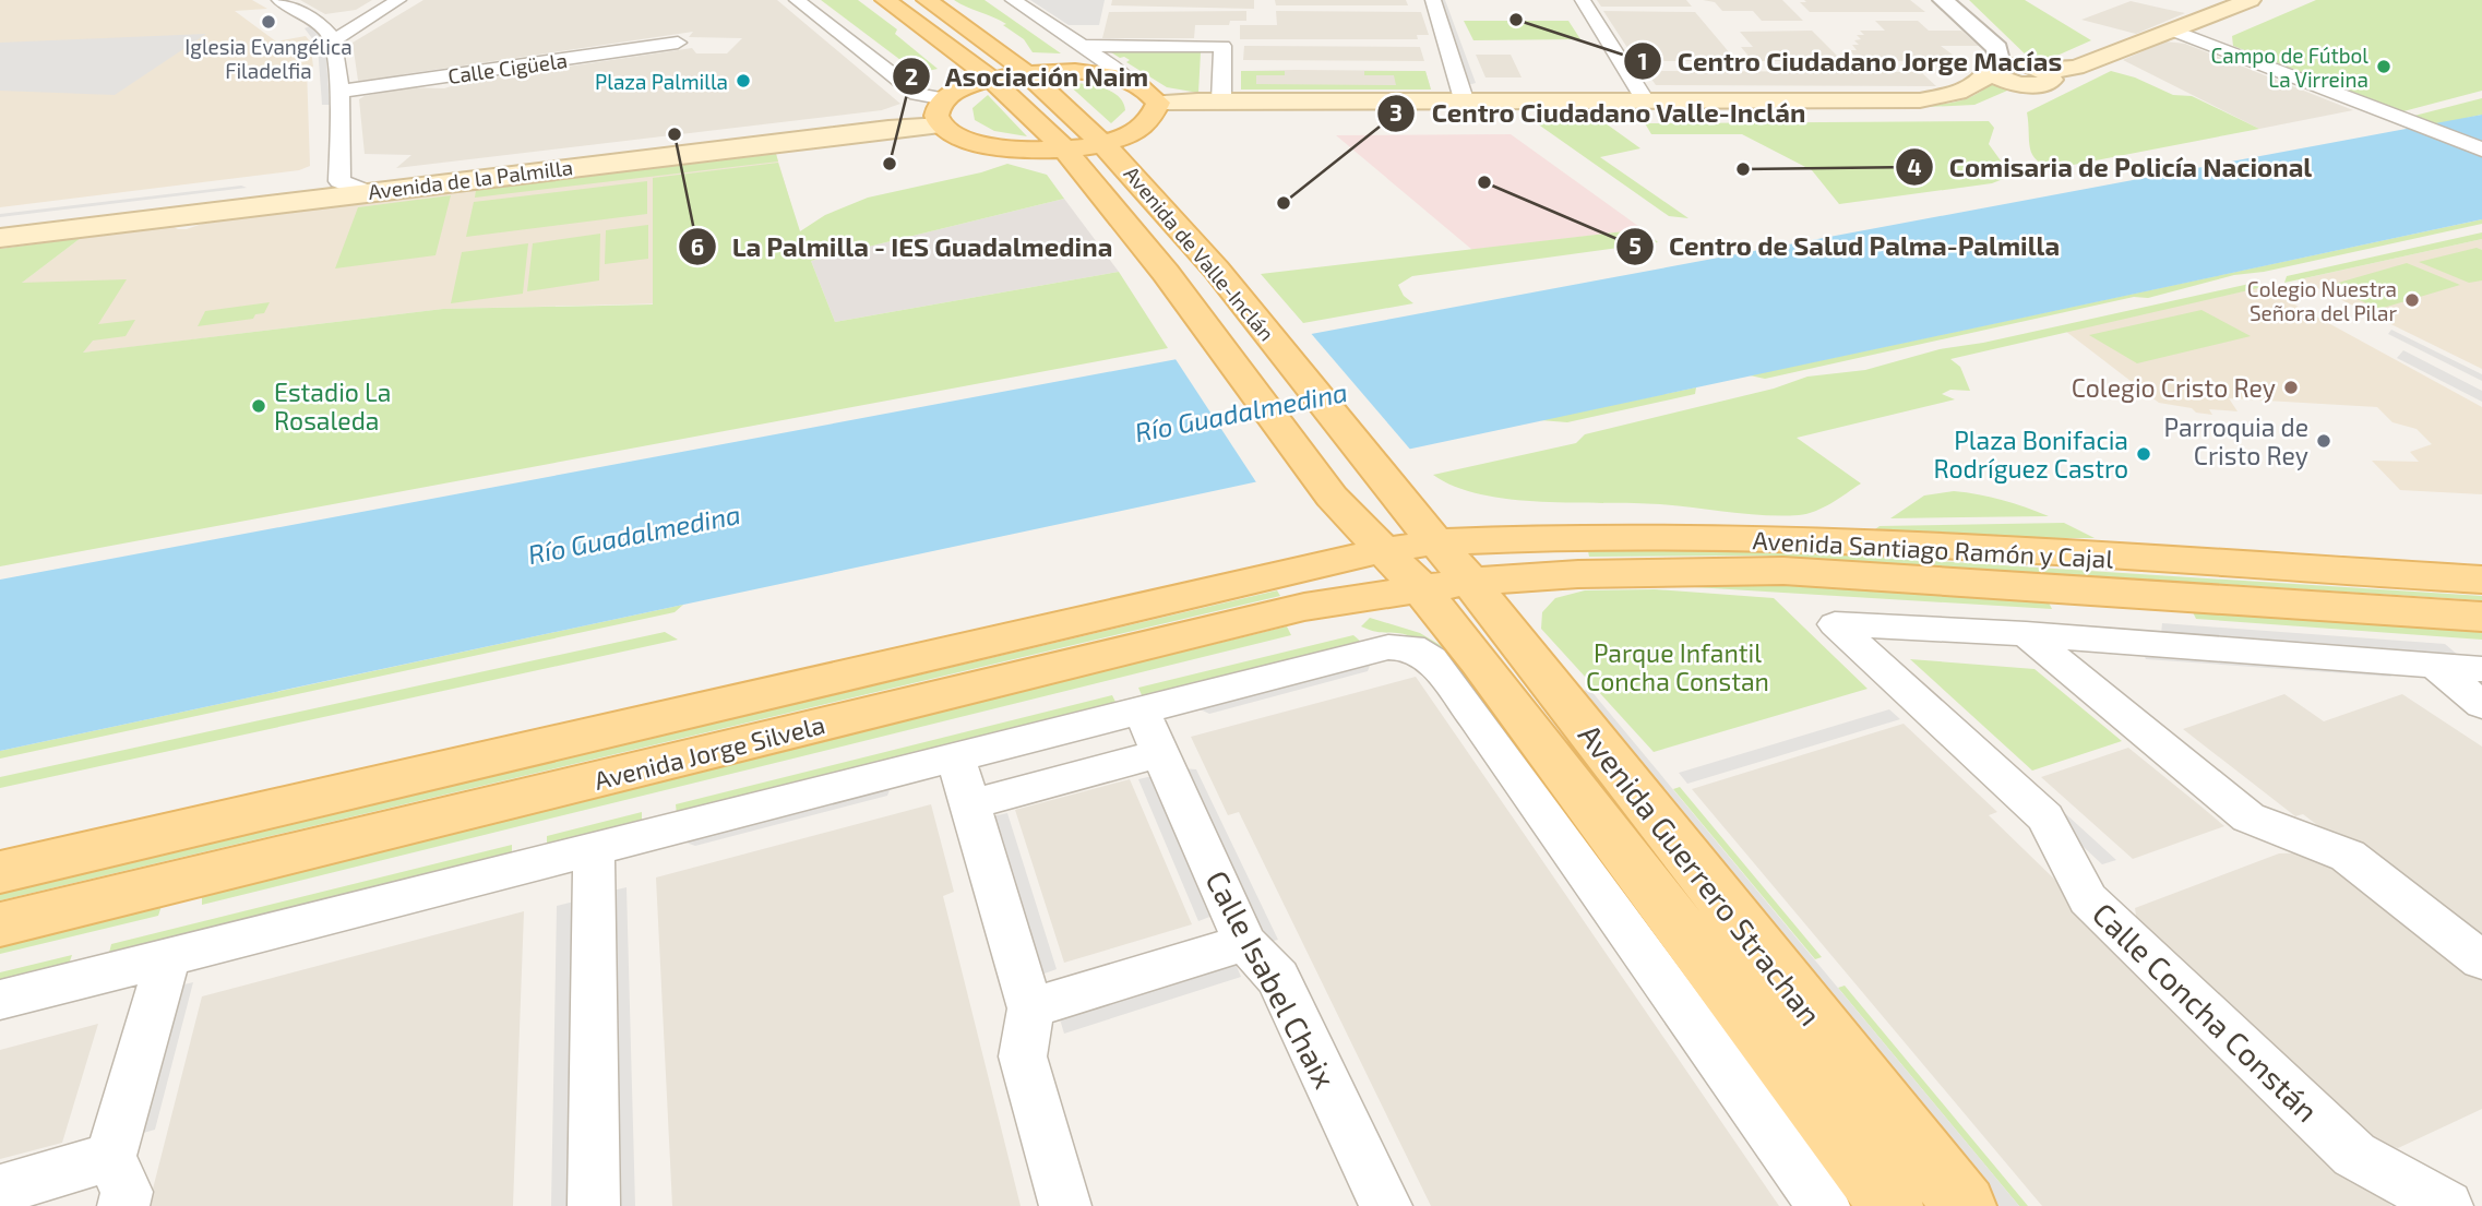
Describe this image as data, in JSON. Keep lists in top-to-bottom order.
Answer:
{
  "streets": {
    "main road": [
      "Avenida de la Palmilla",
      "Avenida de Valle-Inclán",
      "Avenida Santiago Ramón y Cajal",
      "Avenida Jorge Silvela",
      "Avenida Guerrero Strachan"
    ],
    "street": ["Calle Cigüela", "Calle Isabel Chaix", "Calle Concha Constán"]
  },
  "crossings": [
    ["Avenida de Valle-Inclán", "Avenida Santiago Ramón y Cajal"],
    ["Avenida de Valle-Inclán", "Avenida Jorge Silvela"],
    ["Avenida de Valle-Inclán", "Avenida Guerrero Strachan"],
    ["Avenida Santiago Ramón y Cajal", "Avenida Jorge Silvela"],
    ["Avenida Santiago Ramón y Cajal", "Avenida Guerrero Strachan"],
    ["Avenida Jorge Silvela", "Avenida Guerrero Strachan"]
  ],
  "water": ["Río Guadalmedina"],
  "parks": ["Parque Infantil Concha Constan"],
  "places": [
    "Centro Ciudadano Jorge Macías",
    "Iglesia Evangélica Filadelfia",
    "Campo de Fútbol La Virreina",
    "Plaza Palmilla",
    "La Palmilla - IES Guadalmedina",
    "Asociación Naim",
    "Comisaria de Policía Nacional",
    "Centro de Salud Palma-Palmilla",
    "Centro Ciudadano Valle-Inclán",
    "Colegio Nuestra Señora del Pilar",
    "Colegio Cristo Rey",
    "Estadio La Rosaleda",
    "Parroquia de Cristo Rey",
    "Plaza Bonifacia Rodríguez Castro"
  ]
}
